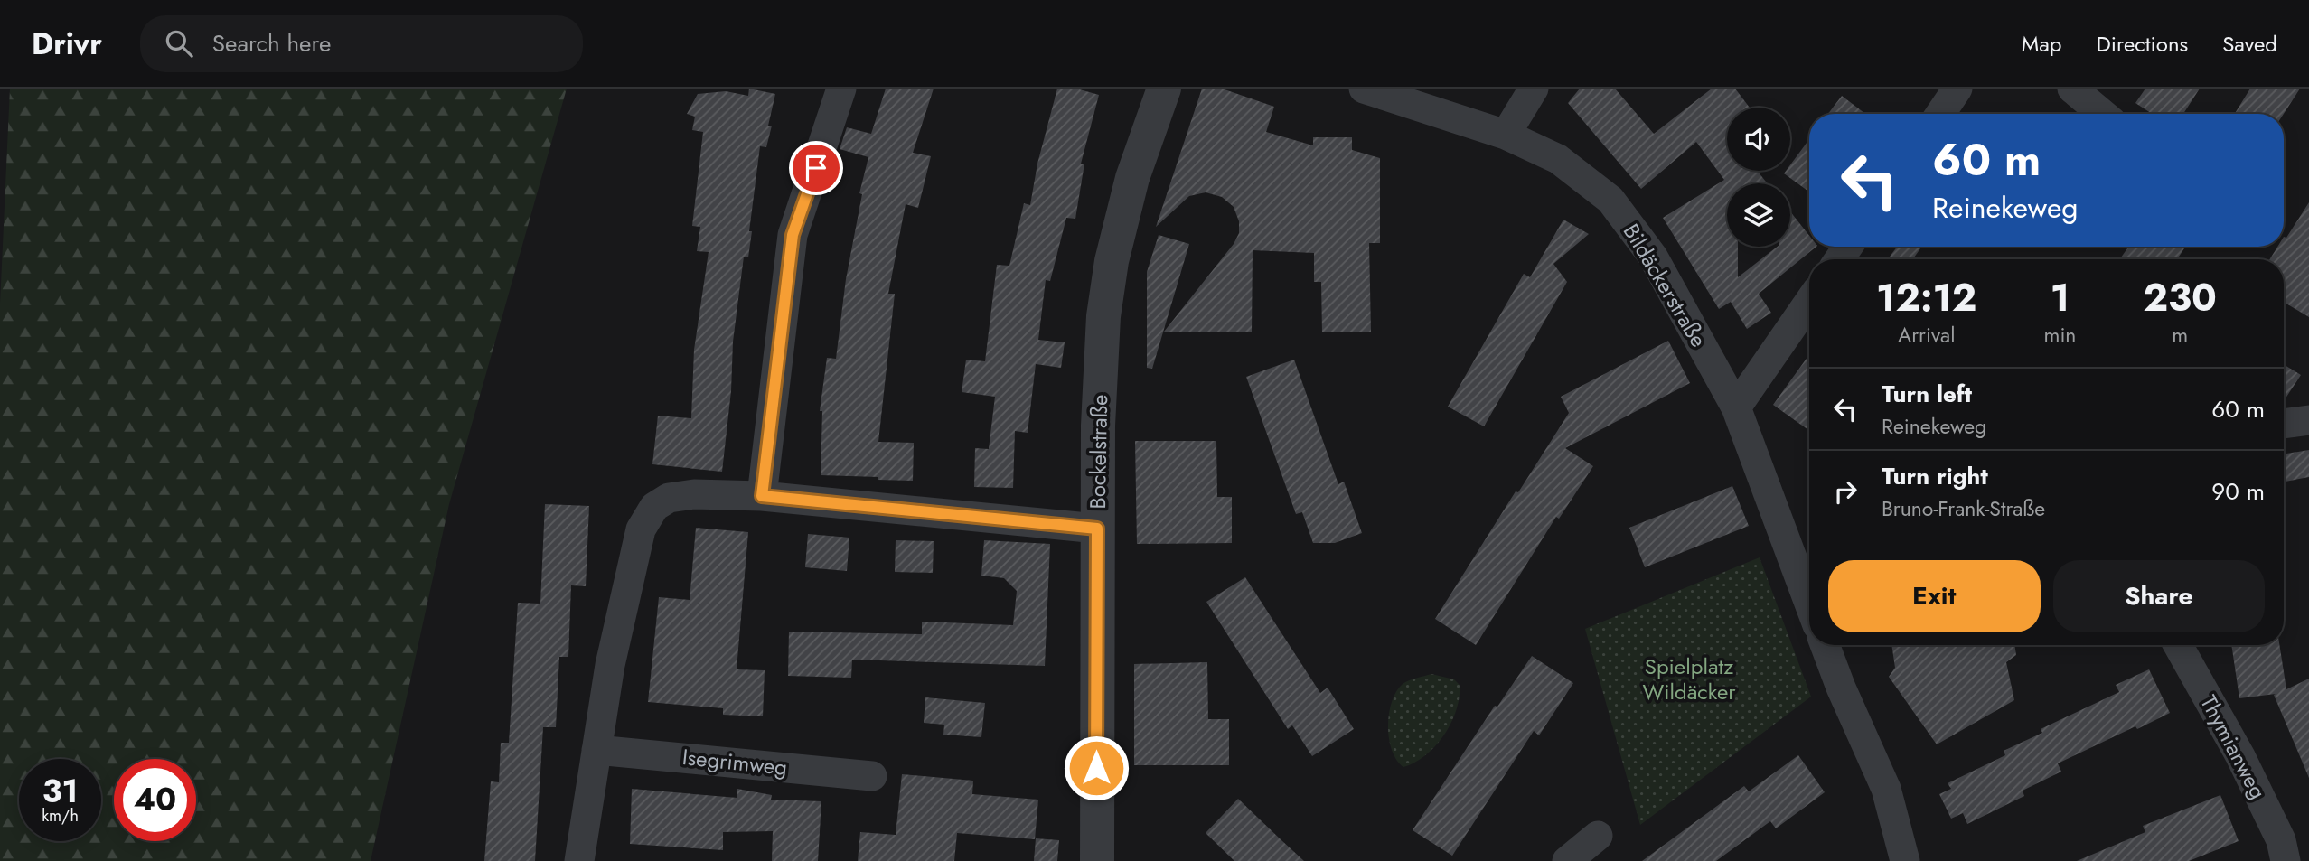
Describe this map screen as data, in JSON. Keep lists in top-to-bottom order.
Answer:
{
  "streets": {
    "street": [
      "Bildäckerstraße",
      "Bockelstraße",
      "Thymianweg",
      "Isegrimweg"
    ]
  },
  "parks": ["Spielplatz Wildäcker"],
  "page": {
    "header": "Drivr",
    "search": "Search here",
    "nav": ["Map", "Directions", "Saved"],
    "turn": ["60 m", "Reinekeweg"],
    "eta": [
      "12:12",
      "Arrival",
      "1",
      "min",
      "230",
      "m"
    ],
    "list": [
      {
        "name": "Turn left",
        "note": "Reinekeweg",
        "value": "60 m"
      },
      {
        "name": "Turn right",
        "note": "Bruno-Frank-Straße",
        "value": "90 m"
      }
    ],
    "buttons": ["Exit", "Share"],
    "speed": "31 km/h",
    "limit": "40"
  }
}
